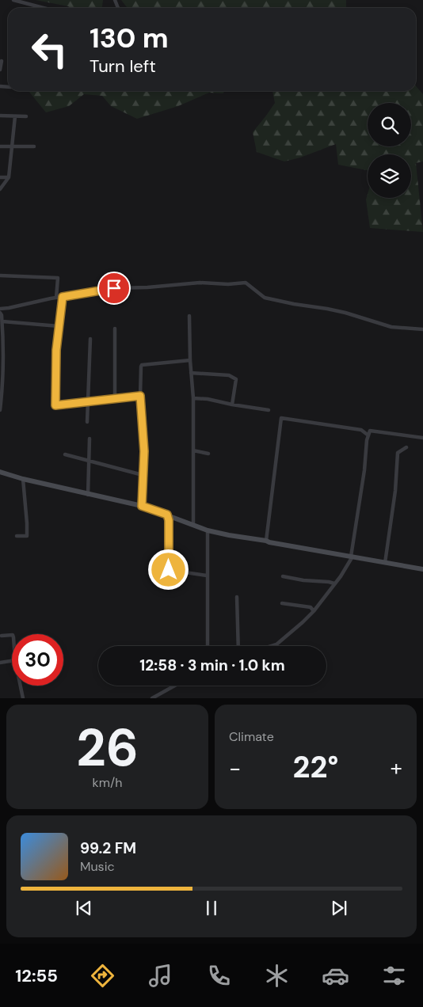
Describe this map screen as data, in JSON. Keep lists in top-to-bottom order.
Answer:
{
  "page": {
    "turn": ["130 m", "Turn left"],
    "limit": "30",
    "trip": "12:58 · 3 min · 1.0 km",
    "tile": [
      ["26", "km/h"],
      "Climate"
    ],
    "heat": ["−", "22°", "+"],
    "song": ["99.2 FM", "Music"],
    "tabs": "12:55"
  }
}
